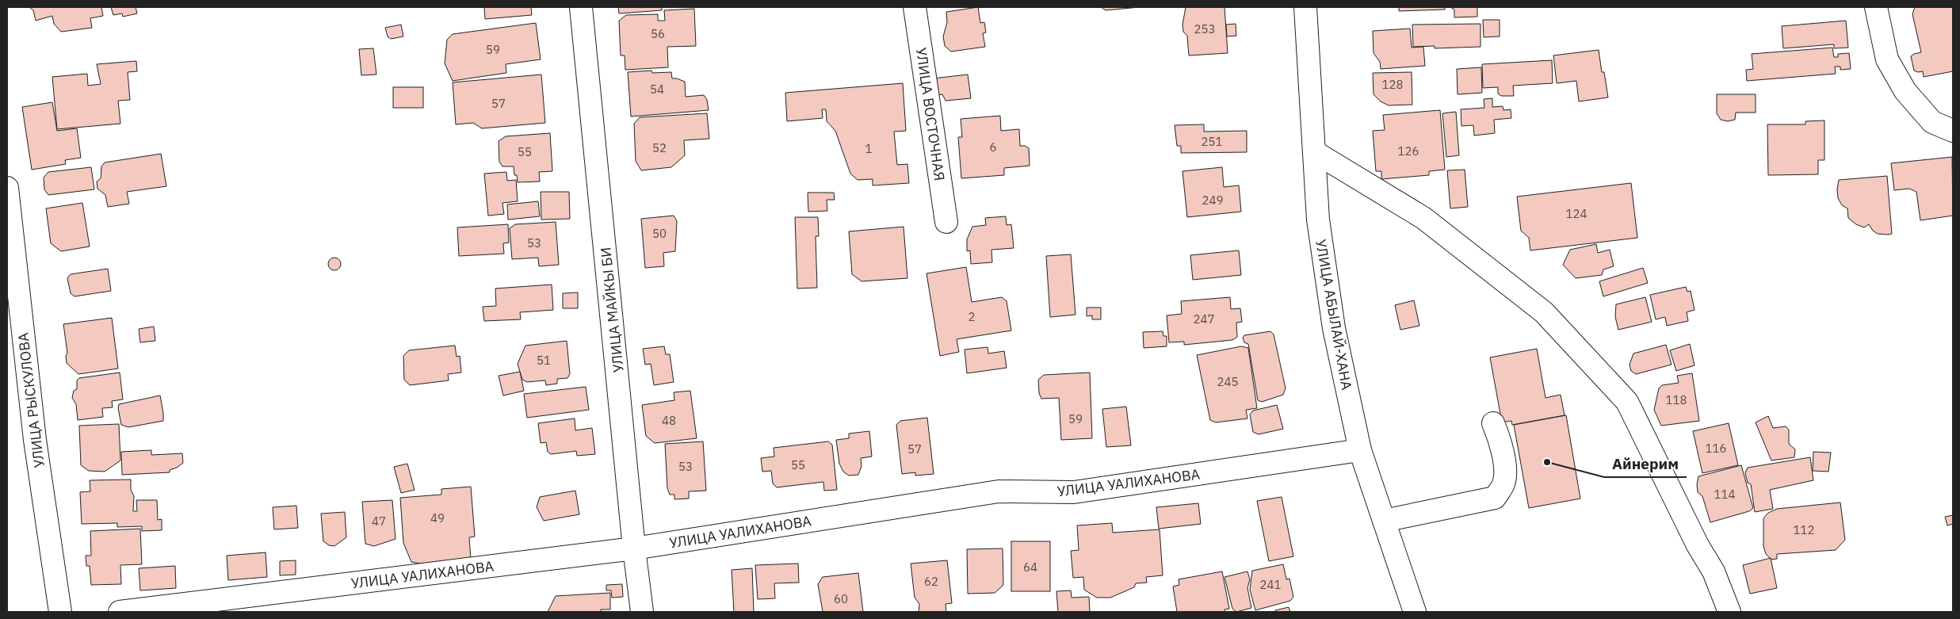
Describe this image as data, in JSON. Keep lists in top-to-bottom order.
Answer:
{
  "streets": {
    "street": [
      "УЛИЦА ВОСТОЧНАЯ",
      "УЛИЦА МАЙКЫ БИ",
      "УЛИЦА АБЫЛАЙ-ХАНА",
      "УЛИЦА РЫСКУЛОВА",
      "УЛИЦА УАЛИХАНОВА"
    ]
  },
  "crossings": [
    ["УЛИЦА МАЙКЫ БИ", "УЛИЦА УАЛИХАНОВА"],
    ["УЛИЦА АБЫЛАЙ-ХАНА", "УЛИЦА УАЛИХАНОВА"]
  ],
  "places": ["Айнерим"],
  "house_numbers": [
    "253",
    "56",
    "59",
    "128",
    "54",
    "57",
    "251",
    "6",
    "52",
    "1",
    "126",
    "55",
    "249",
    "124",
    "50",
    "53",
    "2",
    "247",
    "51",
    "245",
    "118",
    "59",
    "48",
    "116",
    "57",
    "55",
    "53",
    "114",
    "49",
    "47",
    "112",
    "64",
    "62",
    "241",
    "60"
  ]
}
